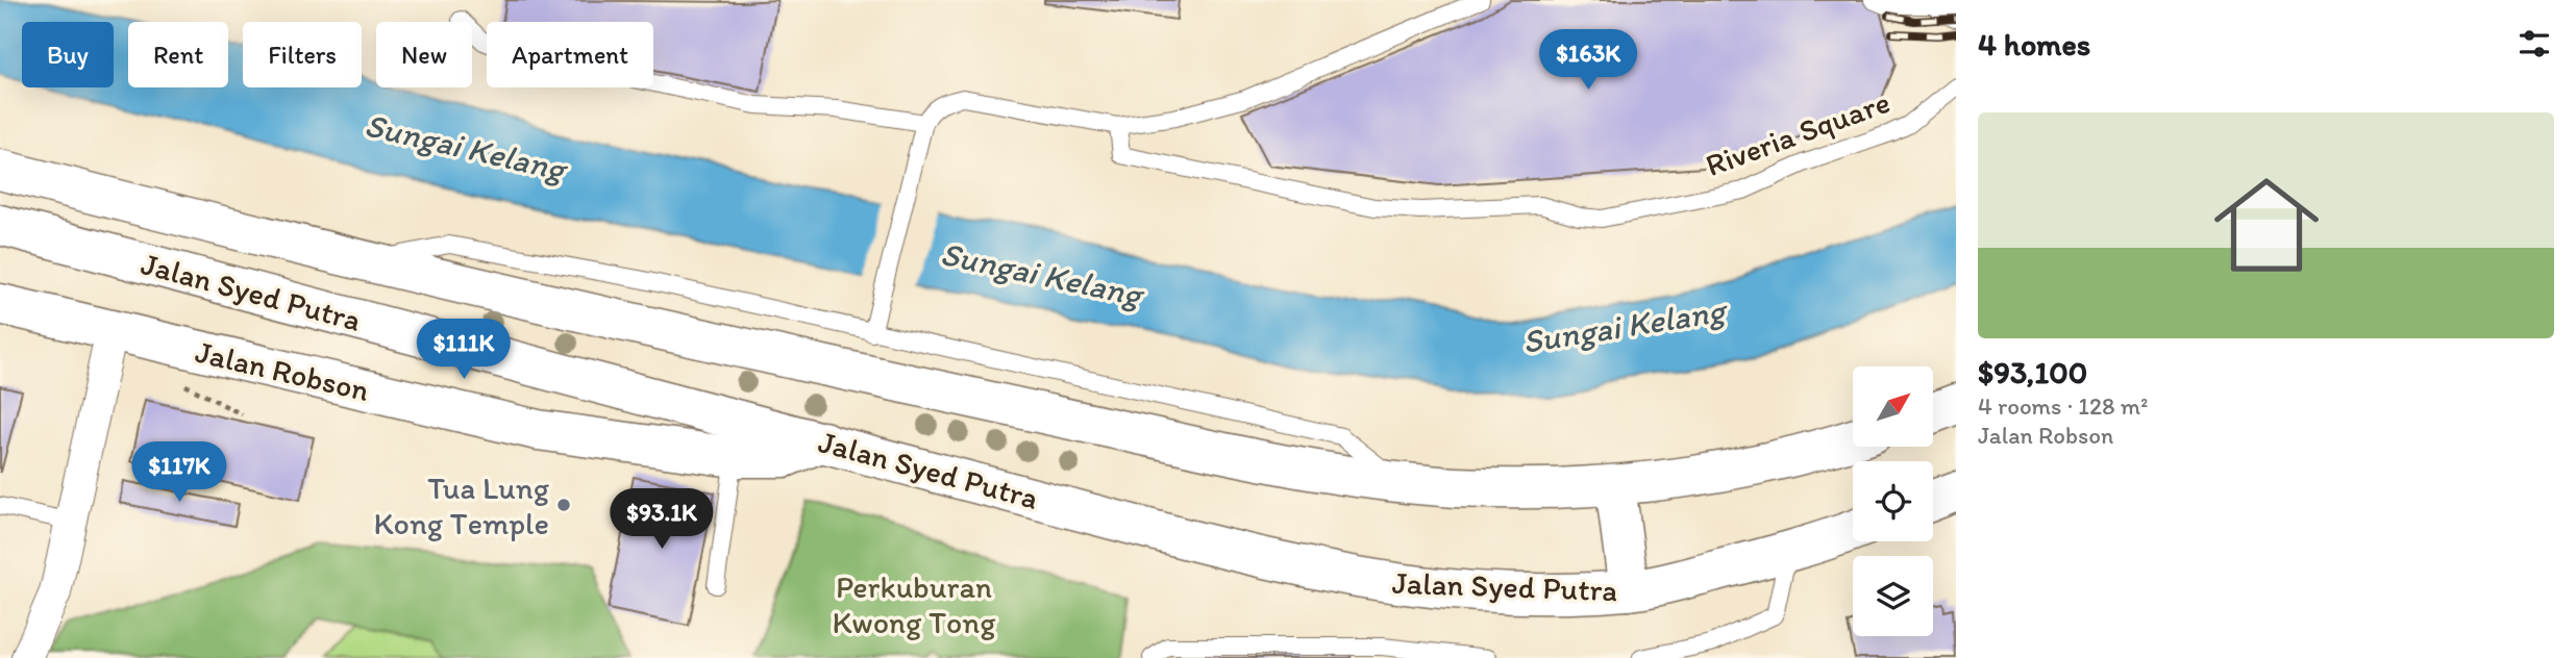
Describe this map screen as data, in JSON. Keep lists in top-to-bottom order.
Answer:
{
  "streets": {
    "main road": ["Jalan Syed Putra", "Jalan Robson"],
    "lane": ["Riveria Square"]
  },
  "crossings": [
    ["Jalan Syed Putra", "Jalan Robson"]
  ],
  "water": ["Sungai Kelang"],
  "parks": ["Perkuburan Kwong Tong"],
  "places": ["Tua Lung Kong Temple"],
  "north": "top right",
  "page": {
    "heading": "4 homes",
    "chip": [
      "Buy",
      "Rent",
      "Filters",
      "New",
      "Apartment"
    ],
    "price": [
      "$163K",
      "$111K",
      "$117K",
      "$93.1K"
    ],
    "list": [
      {
        "name": "$93,100",
        "note": "4 rooms · 128 m² · Jalan Robson"
      }
    ]
  }
}
